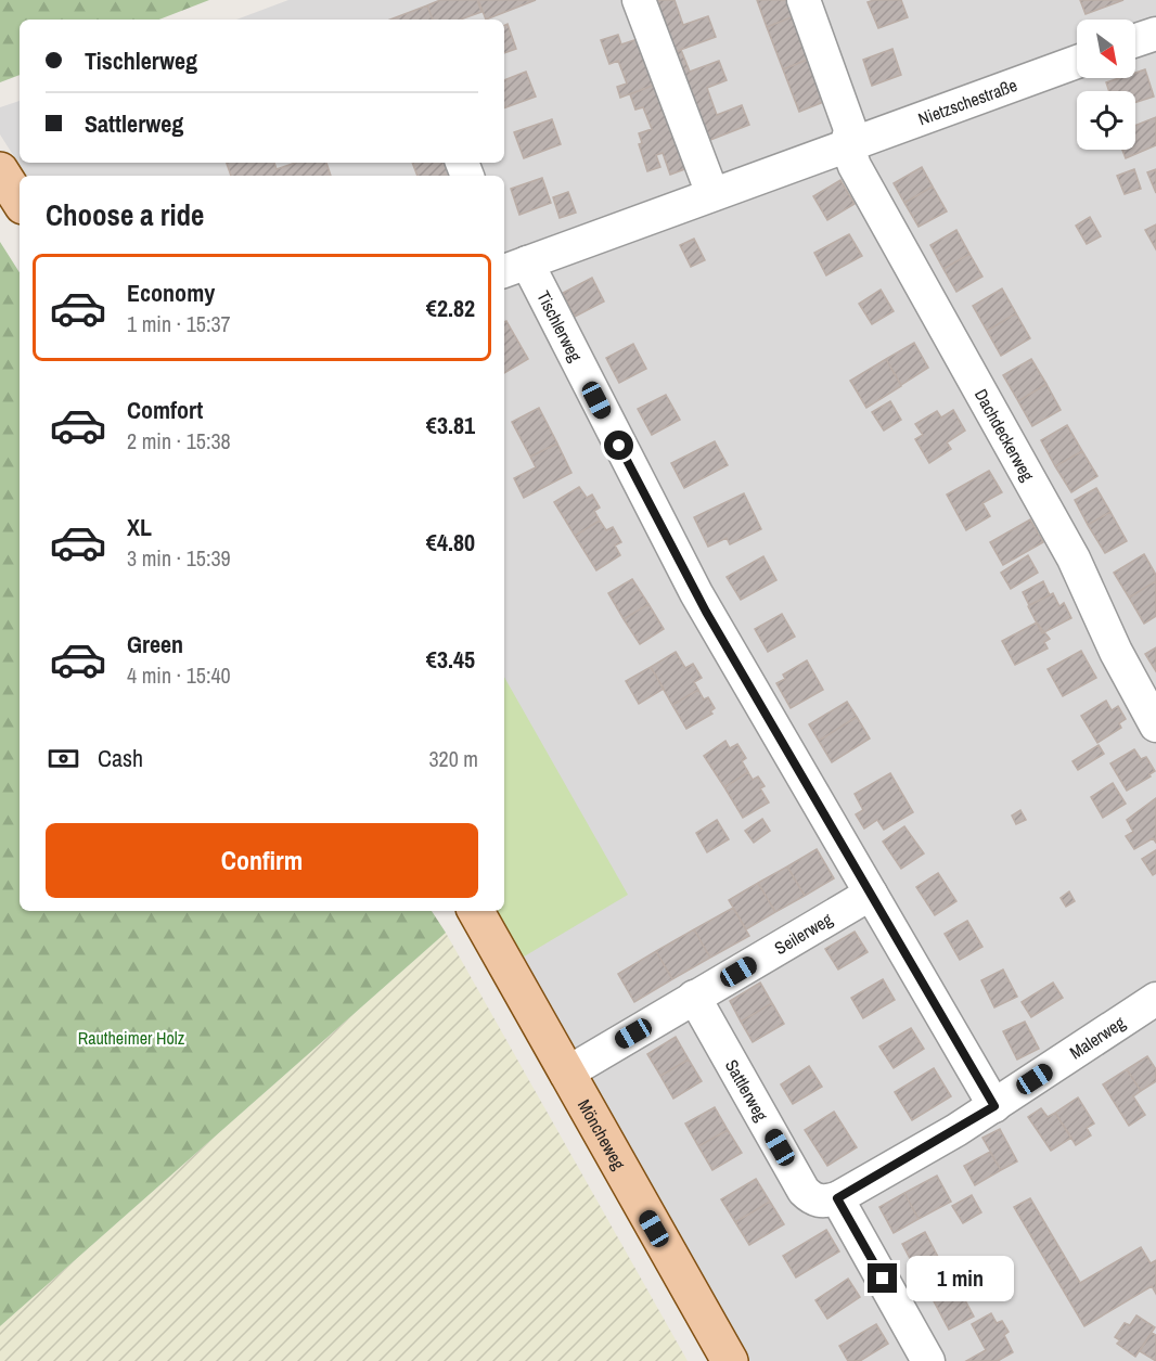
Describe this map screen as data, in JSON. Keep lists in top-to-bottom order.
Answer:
{
  "streets": {
    "main road": ["Möncheweg"],
    "street": [
      "Nietzschestraße",
      "Tischlerweg",
      "Dachdeckerweg",
      "Seilerweg",
      "Malerweg",
      "Sattlerweg"
    ]
  },
  "crossings": [
    ["Nietzschestraße", "Tischlerweg"],
    ["Nietzschestraße", "Dachdeckerweg"],
    ["Tischlerweg", "Seilerweg"],
    ["Tischlerweg", "Malerweg"],
    ["Seilerweg", "Sattlerweg"],
    ["Seilerweg", "Möncheweg"],
    ["Malerweg", "Sattlerweg"]
  ],
  "parks": ["Rautheimer Holz"],
  "north": "bottom right",
  "page": {
    "banner": ["Tischlerweg", "Sattlerweg"],
    "heading": "Choose a ride",
    "list": [
      {
        "name": "Economy",
        "note": "1 min · 15:37",
        "value": "€2.82"
      },
      {
        "name": "Comfort",
        "note": "2 min · 15:38",
        "value": "€3.81"
      },
      {
        "name": "XL",
        "note": "3 min · 15:39",
        "value": "€4.80"
      },
      {
        "name": "Green",
        "note": "4 min · 15:40",
        "value": "€3.45"
      }
    ],
    "pay": ["Cash", "320 m"],
    "buttons": "Confirm",
    "bubble": "1 min"
  }
}
